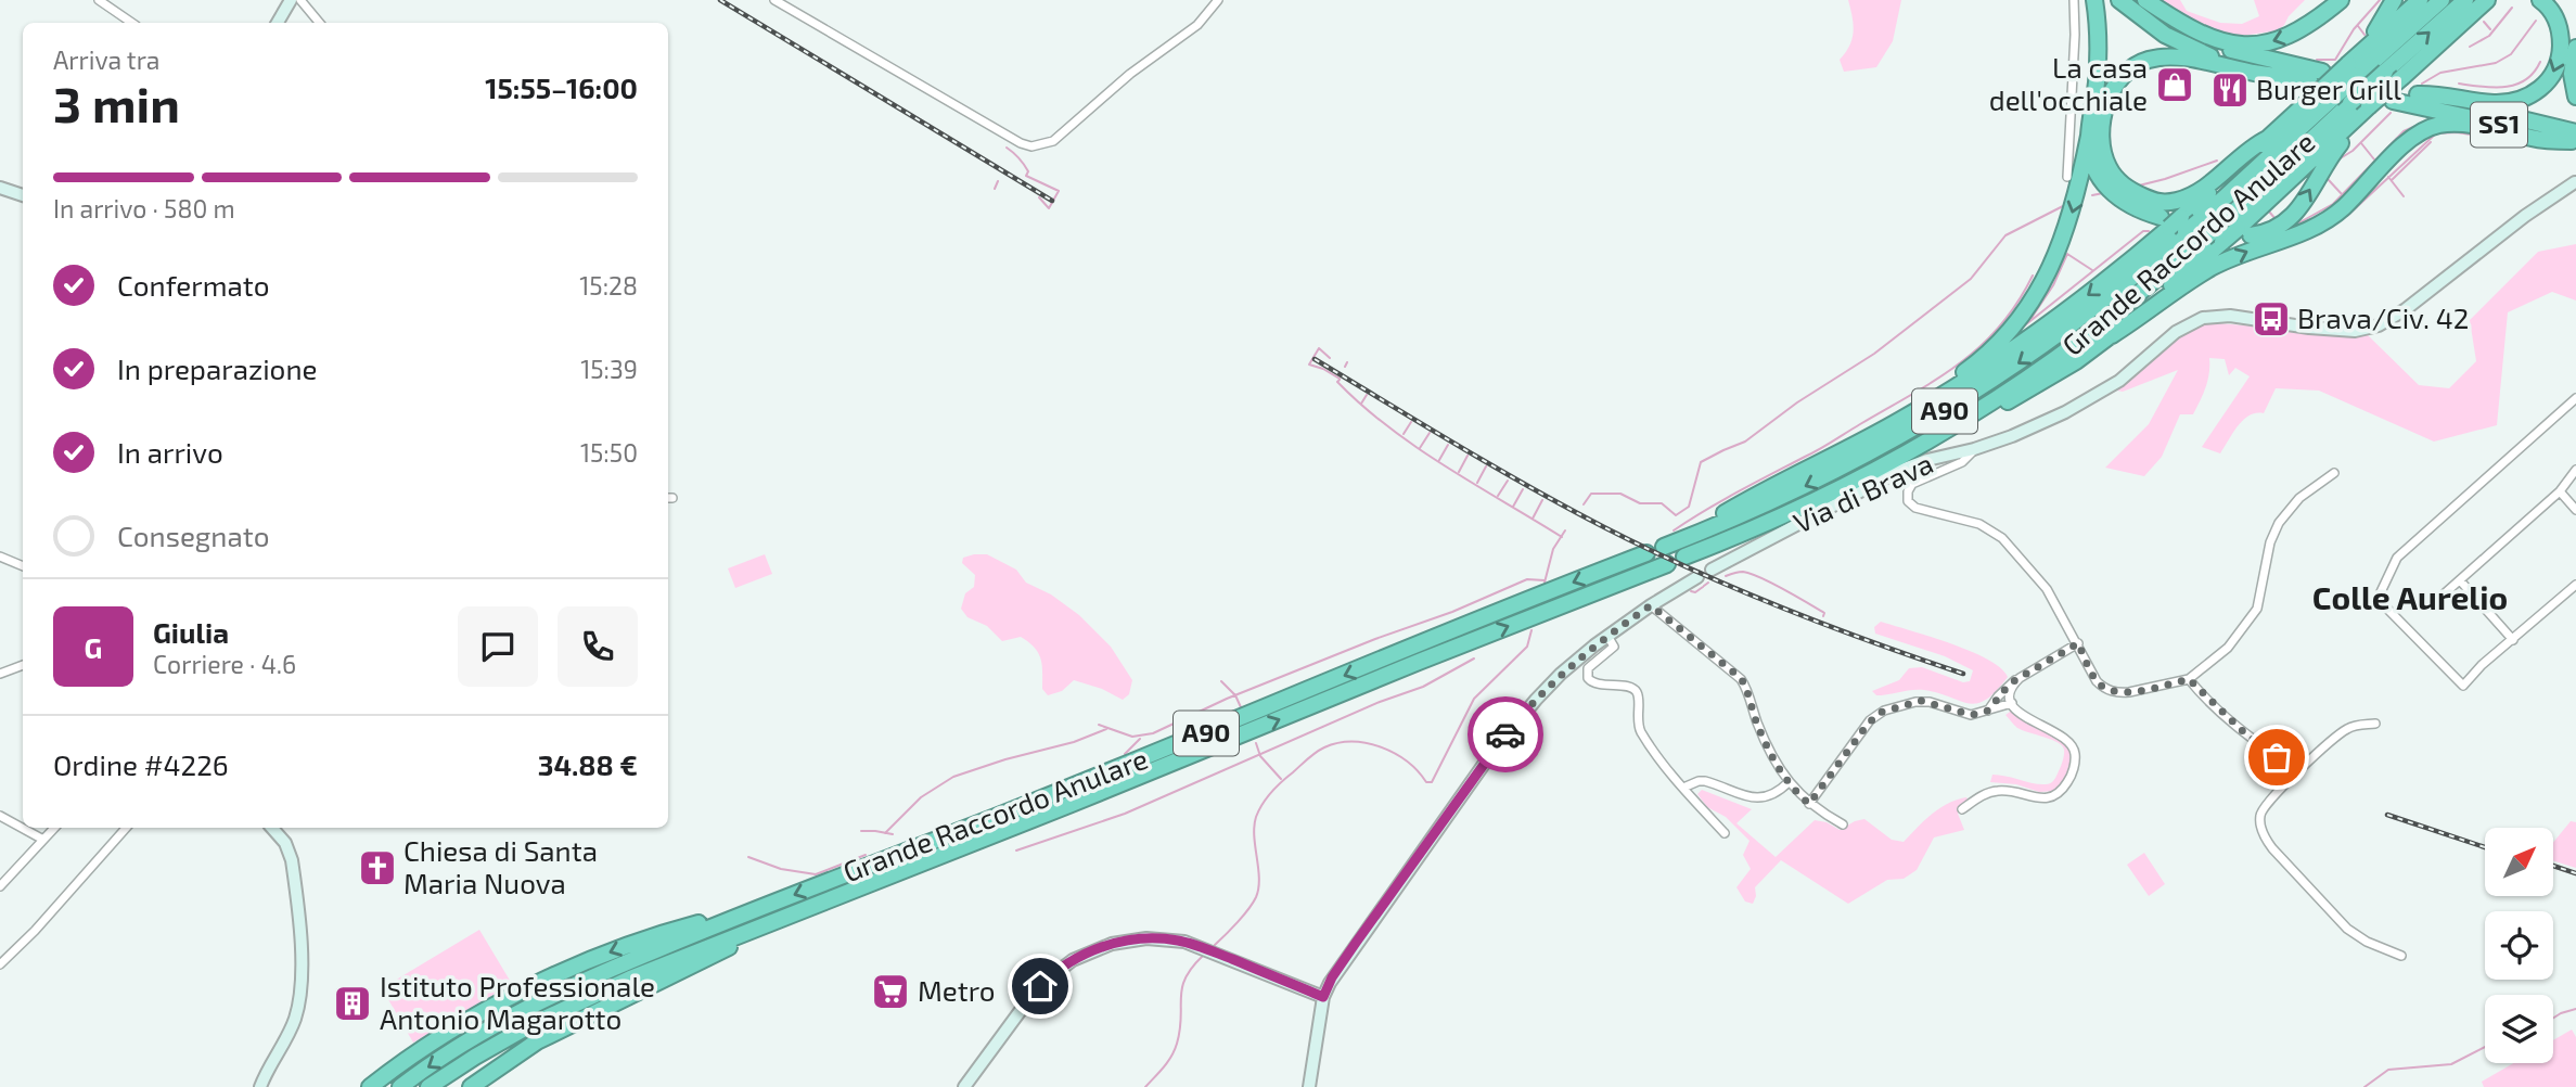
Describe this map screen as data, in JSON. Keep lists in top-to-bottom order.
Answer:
{
  "streets": {
    "highway": ["SS1", "Grande Raccordo Anulare", "A90"],
    "street": ["Via di Brava"]
  },
  "districts": ["Colle Aurelio"],
  "places": {
    "shop": ["La casa dell'occhiale"],
    "restaurant": ["Burger Grill"],
    "bus stop": ["Brava/Civ. 42"],
    "church": ["Chiesa di Santa Maria Nuova"],
    "supermarket": ["Metro"],
    "building": ["Istituto Professionale Antonio Magarotto"]
  },
  "north": "top right",
  "page": {
    "heading": ["3 min", "Arriva tra", "15:55–16:00"],
    "panel": [
      "Giulia",
      "Corriere · 4.6",
      "Ordine #4226",
      "34.88 €"
    ],
    "bar": "In arrivo · 580 m",
    "list": [
      ["Confermato", "15:28"],
      ["In preparazione", "15:39"],
      ["In arrivo", "15:50"],
      "Consegnato"
    ],
    "round": "G"
  }
}
